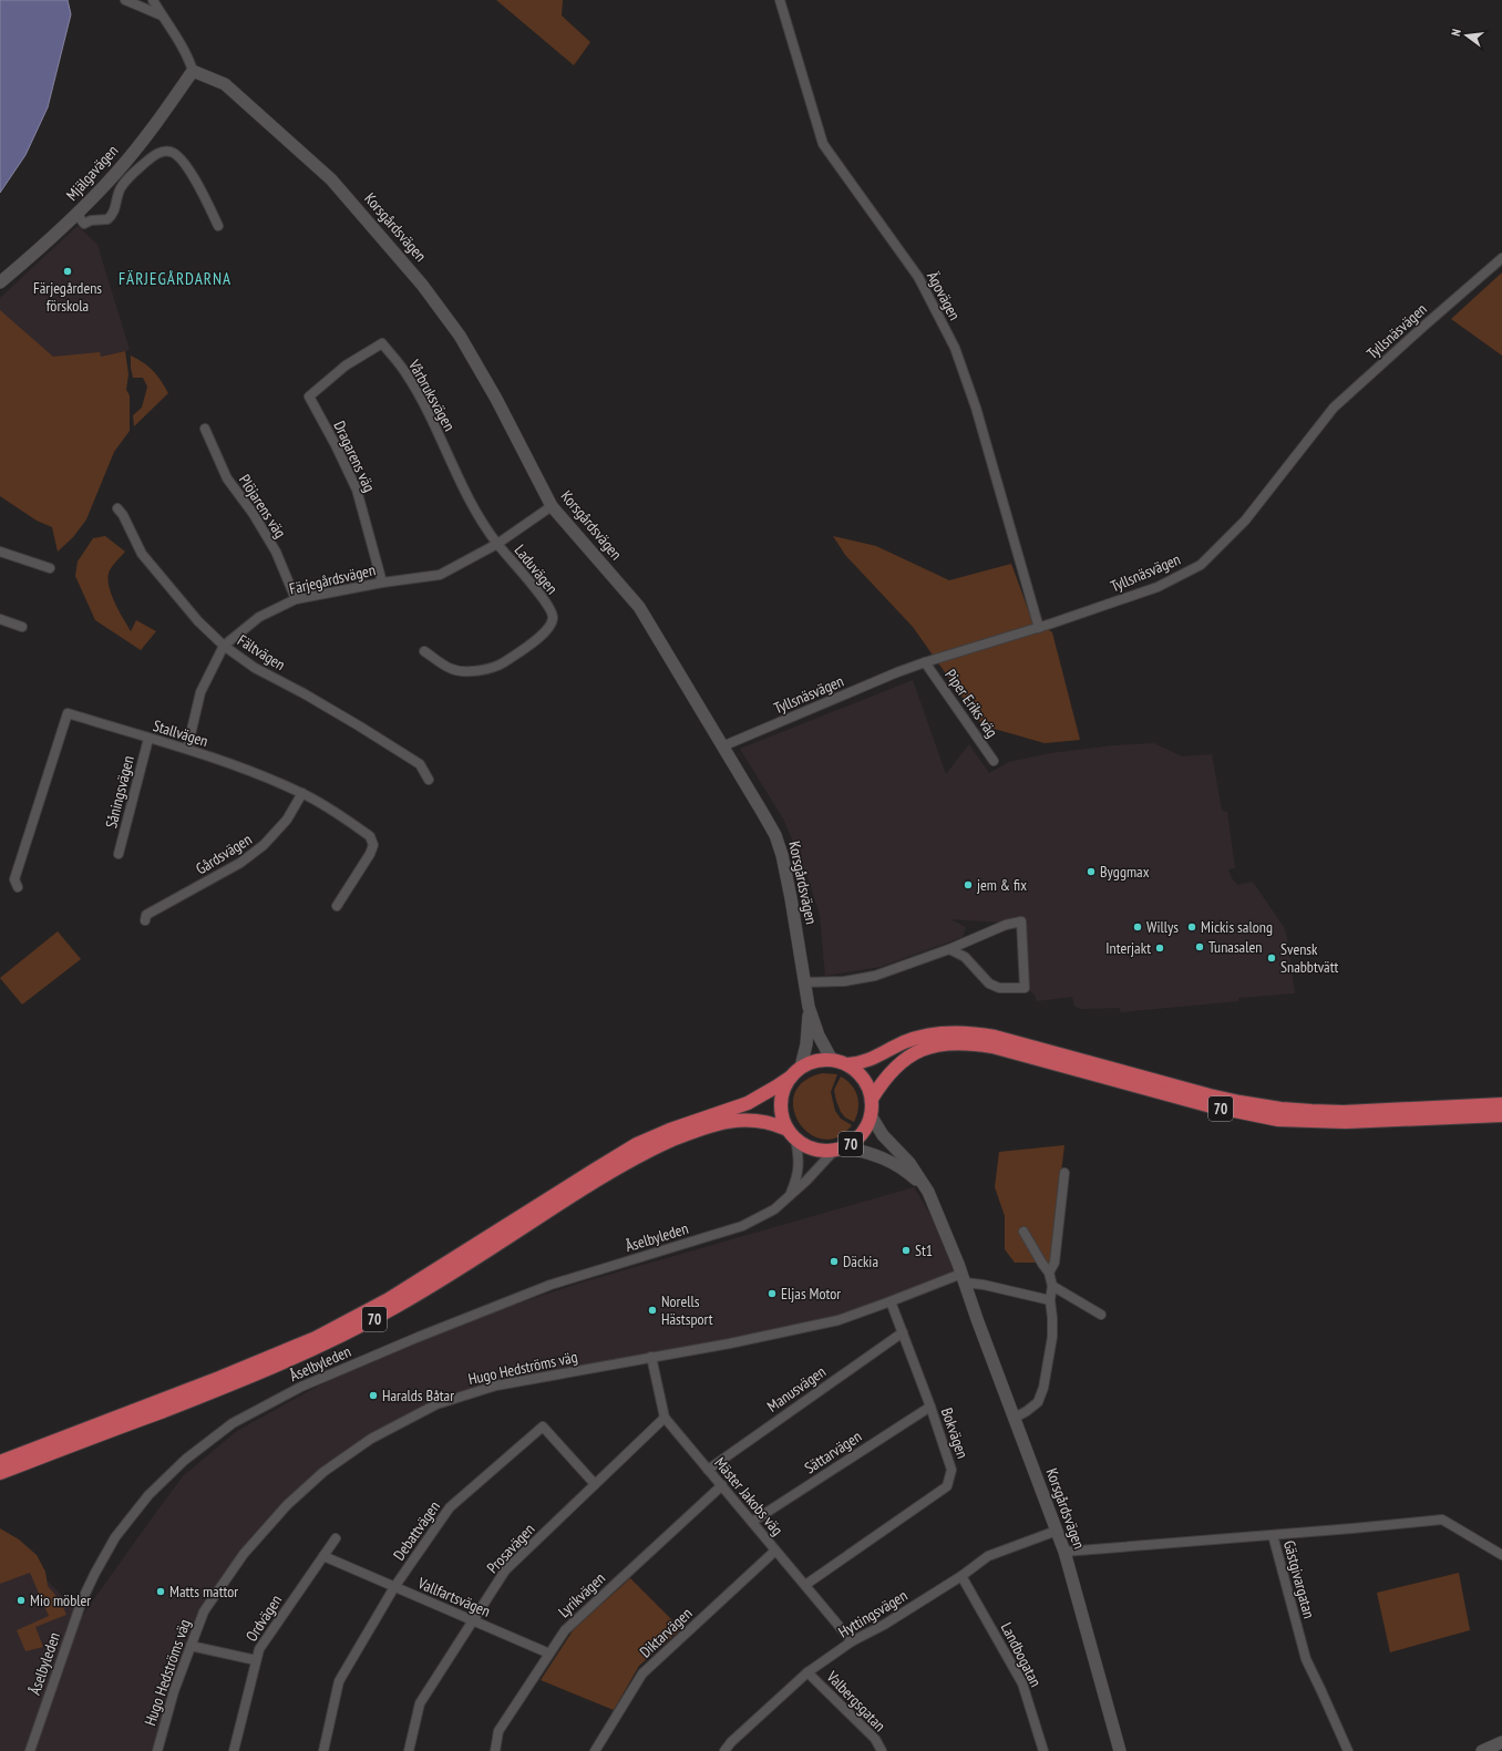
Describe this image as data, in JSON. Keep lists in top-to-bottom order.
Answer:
{
  "streets": {
    "highway": ["70"],
    "street": [
      "Mjälgavägen",
      "Korsgårdsvägen",
      "Ägovägen",
      "Tyllsnäsvägen",
      "Vårbruksvägen",
      "Dragarens väg",
      "Plöjarens väg",
      "Laduvägen",
      "Färjegårdsvägen",
      "Fältvägen",
      "Piper Eriks väg",
      "Stallvägen",
      "Såningsvägen",
      "Gårdsvägen",
      "Åselbyleden",
      "Hugo Hedströms väg",
      "Manusvägen",
      "Bokvägen",
      "Sättarvägen",
      "Mäster Jakobs väg",
      "Debattvägen",
      "Prosavägen",
      "Gästgivargatan",
      "Lyrikvägen",
      "Vallfartsvägen",
      "Hyttingsvägen",
      "Ordvägen",
      "Diktarvägen",
      "Landbogatan",
      "Valbergsgatan"
    ]
  },
  "crossings": [
    ["Mjälgavägen", "Korsgårdsvägen"],
    ["Korsgårdsvägen", "Tyllsnäsvägen"],
    ["Korsgårdsvägen", "Färjegårdsvägen"],
    ["Korsgårdsvägen", "70"],
    ["Korsgårdsvägen", "Åselbyleden"],
    ["Korsgårdsvägen", "Hugo Hedströms väg"],
    ["Korsgårdsvägen", "Gästgivargatan"],
    ["Korsgårdsvägen", "Hyttingsvägen"],
    ["Ägovägen", "Tyllsnäsvägen"],
    ["Tyllsnäsvägen", "Piper Eriks väg"],
    ["Vårbruksvägen", "Dragarens väg"],
    ["Vårbruksvägen", "Laduvägen"],
    ["Vårbruksvägen", "Färjegårdsvägen"],
    ["Dragarens väg", "Färjegårdsvägen"],
    ["Plöjarens väg", "Färjegårdsvägen"],
    ["Laduvägen", "Färjegårdsvägen"],
    ["Färjegårdsvägen", "Fältvägen"],
    ["Färjegårdsvägen", "Stallvägen"],
    ["Stallvägen", "Såningsvägen"],
    ["Stallvägen", "Gårdsvägen"],
    ["70", "Åselbyleden"],
    ["Hugo Hedströms väg", "Bokvägen"],
    ["Hugo Hedströms väg", "Mäster Jakobs väg"],
    ["Manusvägen", "Bokvägen"],
    ["Manusvägen", "Mäster Jakobs väg"],
    ["Bokvägen", "Sättarvägen"],
    ["Bokvägen", "Mäster Jakobs väg"],
    ["Sättarvägen", "Mäster Jakobs väg"],
    ["Mäster Jakobs väg", "Prosavägen"],
    ["Mäster Jakobs väg", "Lyrikvägen"],
    ["Mäster Jakobs väg", "Hyttingsvägen"],
    ["Mäster Jakobs väg", "Diktarvägen"],
    ["Debattvägen", "Prosavägen"],
    ["Debattvägen", "Vallfartsvägen"],
    ["Prosavägen", "Vallfartsvägen"],
    ["Lyrikvägen", "Vallfartsvägen"],
    ["Vallfartsvägen", "Ordvägen"],
    ["Hyttingsvägen", "Landbogatan"],
    ["Hyttingsvägen", "Valbergsgatan"]
  ],
  "districts": ["FÄRJEGÅRDARNA"],
  "places": [
    "Färjegårdens förskola",
    "Byggmax",
    "jem & fix",
    "Willys",
    "Mickis salong",
    "Tunasalen",
    "Interjakt",
    "Svensk Snabbtvätt",
    "St1",
    "Däckia",
    "Eljas Motor",
    "Norells Hästsport",
    "Haralds Båtar",
    "Matts mattor",
    "Mio möbler"
  ],
  "north": "left"
}
